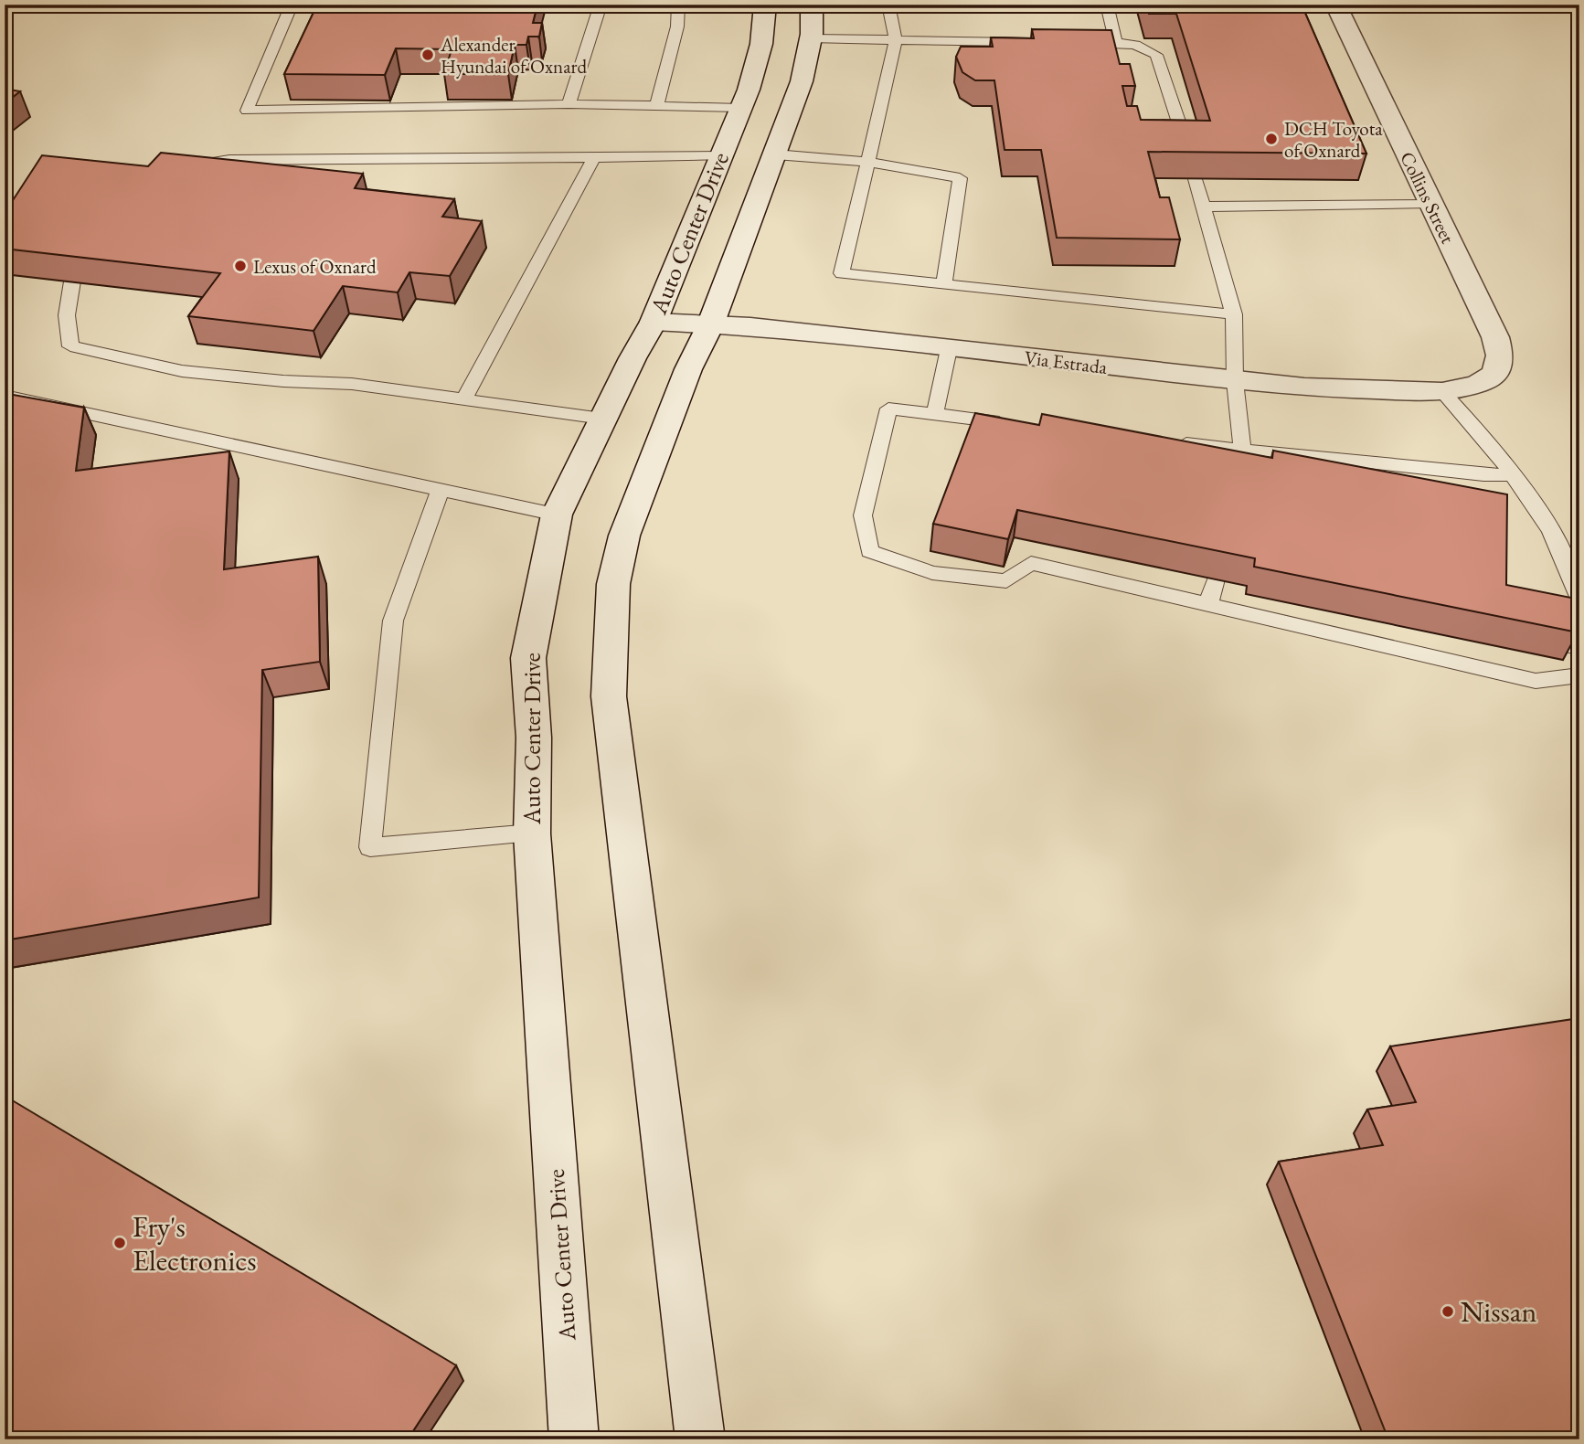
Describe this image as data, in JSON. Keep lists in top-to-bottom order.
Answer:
{
  "streets": {
    "street": ["Collins Street", "Auto Center Drive", "Via Estrada"]
  },
  "crossings": [
    ["Collins Street", "Via Estrada"],
    ["Auto Center Drive", "Via Estrada"]
  ],
  "places": [
    "Alexander Hyundai of Oxnard",
    "DCH Toyota of Oxnard",
    "Lexus of Oxnard",
    "Fry's Electronics",
    "Nissan"
  ]
}
